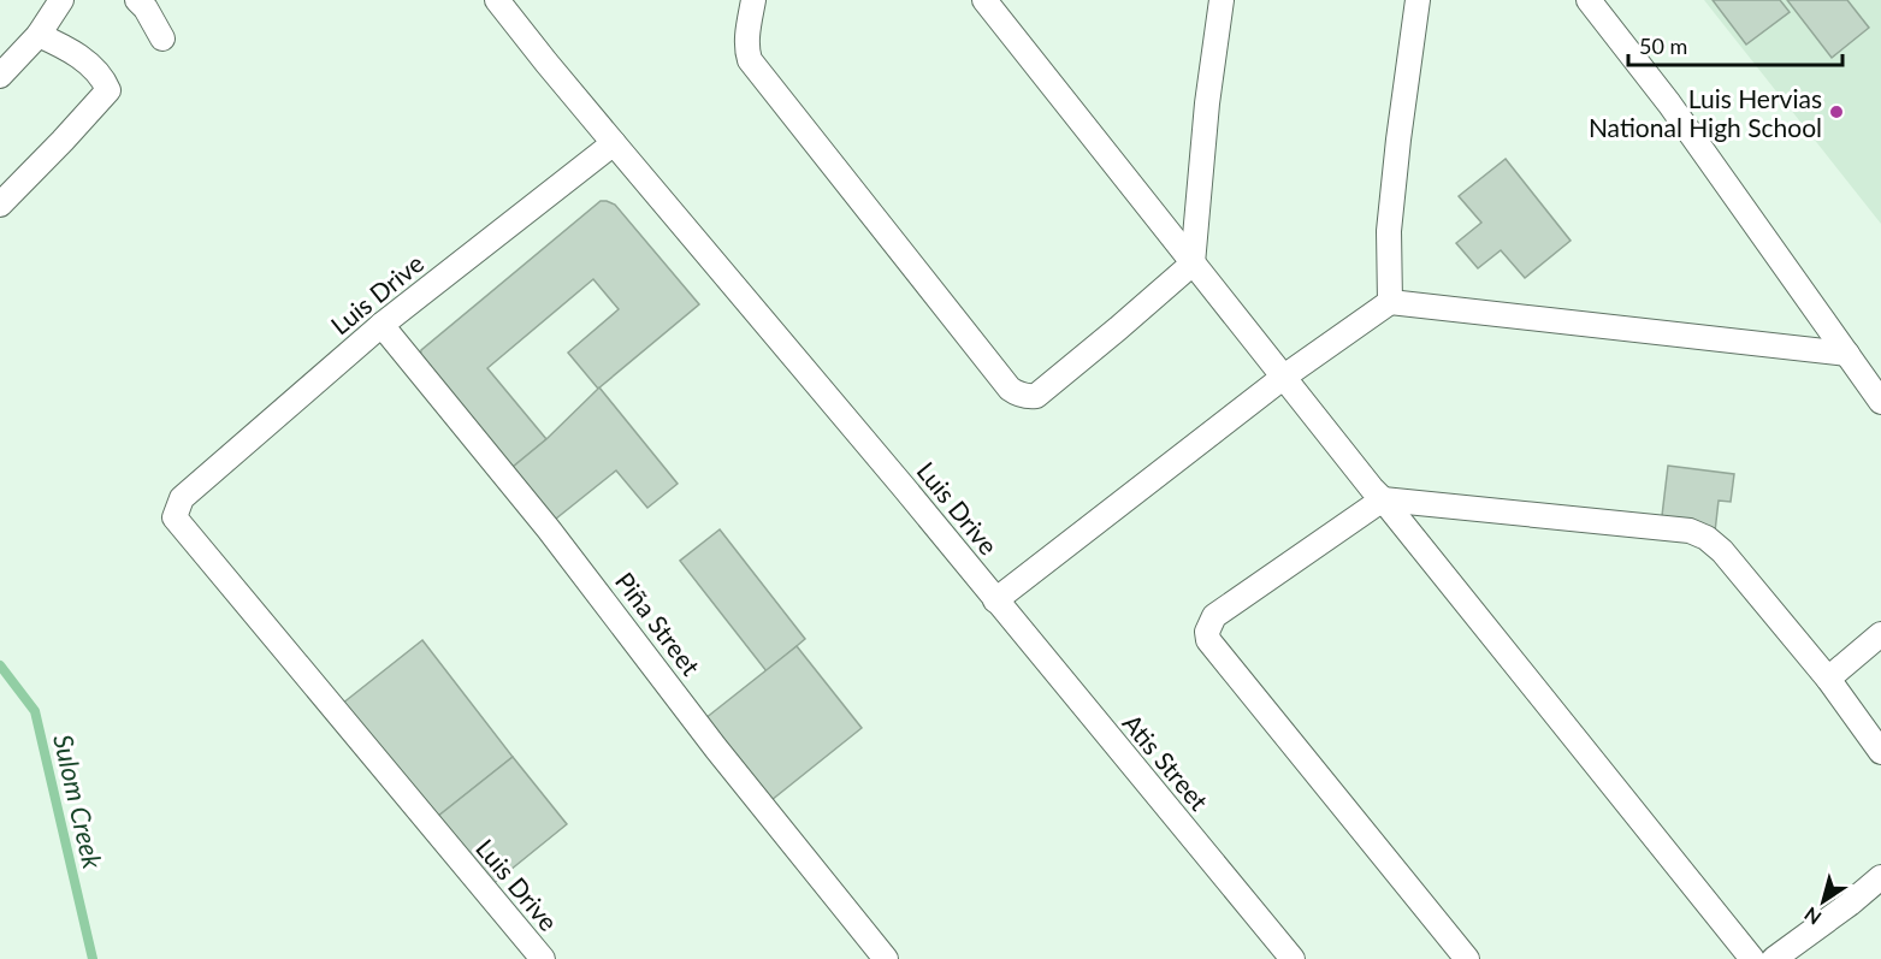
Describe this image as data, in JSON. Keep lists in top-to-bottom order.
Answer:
{
  "streets": {
    "street": ["Luis Drive", "Piña Street", "Atis Street"]
  },
  "crossings": [
    ["Luis Drive", "Piña Street"],
    ["Luis Drive", "Atis Street"]
  ],
  "water": ["Sulom Creek"],
  "places": ["Luis Hervias National High School"],
  "scale_bar": "50 m",
  "north": "bottom left"
}
